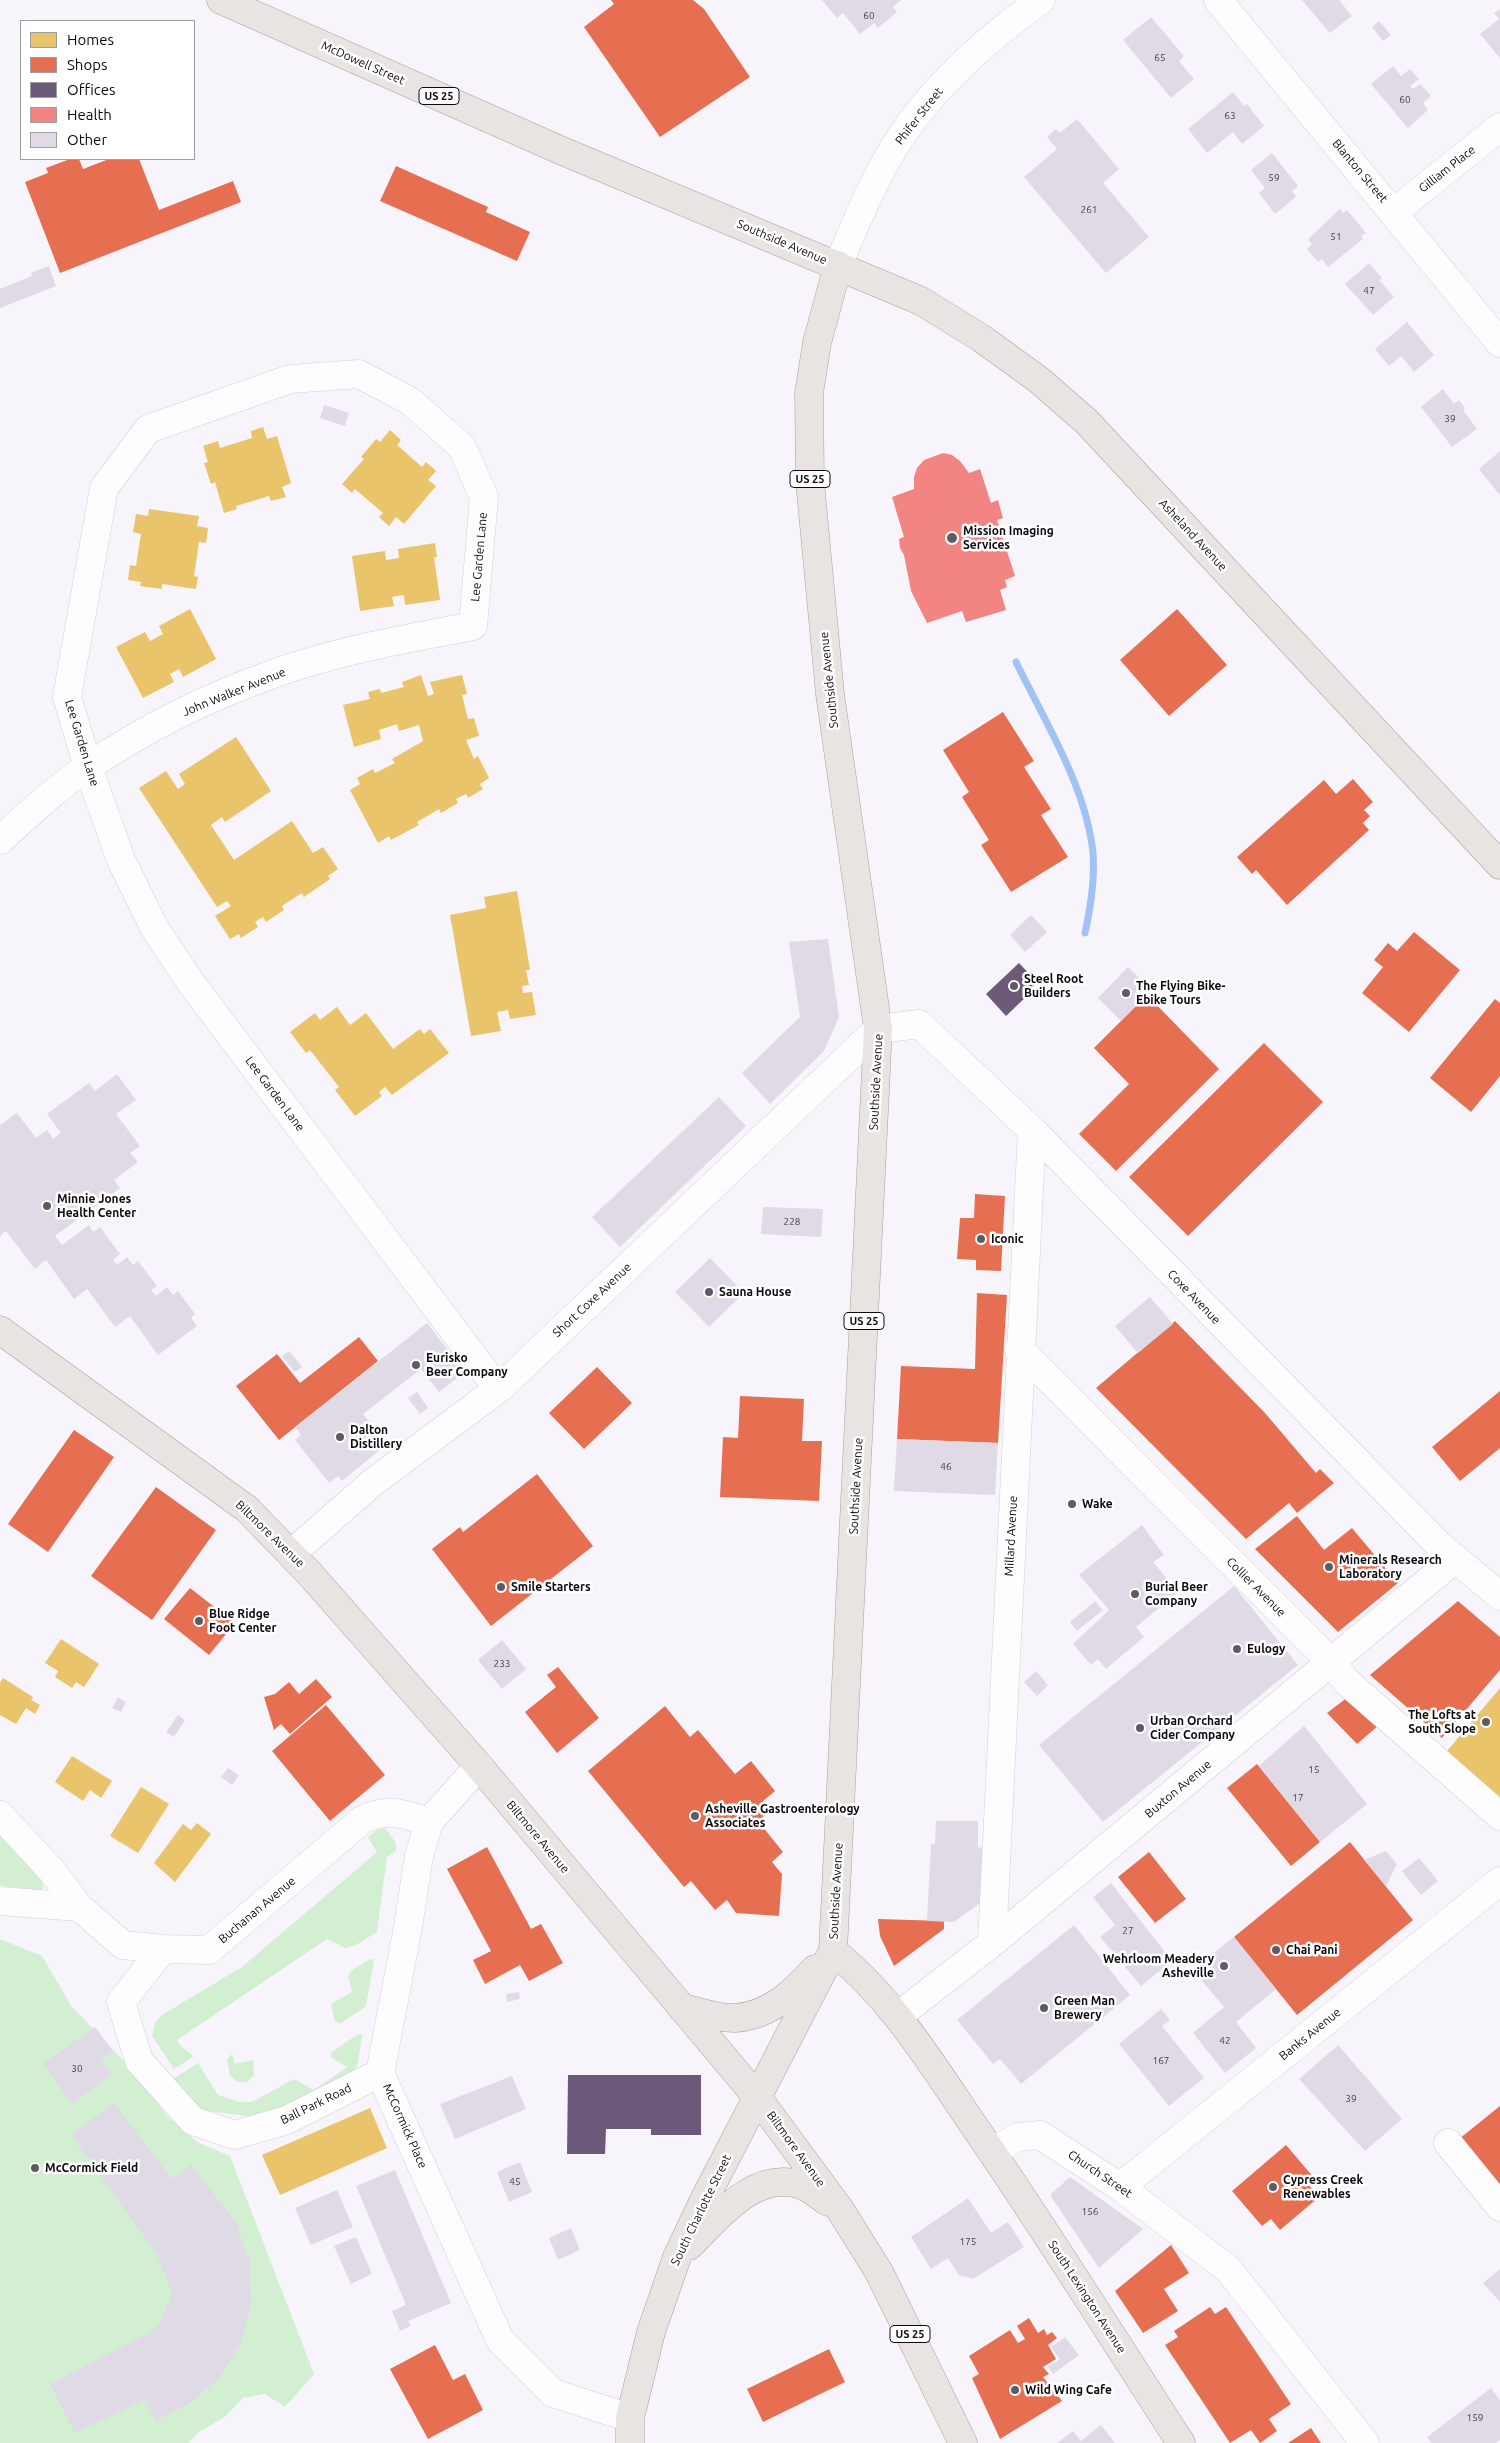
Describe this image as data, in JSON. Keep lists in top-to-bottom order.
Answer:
{
  "streets": {
    "main road": [
      "McDowell Street",
      "US 25",
      "Southside Avenue",
      "Asheland Avenue",
      "Biltmore Avenue",
      "South Charlotte Street",
      "South Lexington Avenue"
    ],
    "street": [
      "Phifer Street",
      "Gilliam Place",
      "Blanton Street",
      "Lee Garden Lane",
      "John Walker Avenue",
      "Coxe Avenue",
      "Short Coxe Avenue",
      "Millard Avenue",
      "Collier Avenue",
      "Buxton Avenue",
      "Buchanan Avenue",
      "Banks Avenue",
      "Ball Park Road",
      "McCormick Place",
      "Church Street"
    ]
  },
  "crossings": [
    ["McDowell Street", "Southside Avenue"],
    ["Phifer Street", "Southside Avenue"],
    ["Phifer Street", "Asheland Avenue"],
    ["Gilliam Place", "Blanton Street"],
    ["Southside Avenue", "Asheland Avenue"],
    ["Southside Avenue", "Coxe Avenue"],
    ["Southside Avenue", "Short Coxe Avenue"],
    ["Southside Avenue", "Biltmore Avenue"],
    ["Southside Avenue", "South Charlotte Street"],
    ["Lee Garden Lane", "John Walker Avenue"],
    ["Lee Garden Lane", "Short Coxe Avenue"],
    ["Coxe Avenue", "Short Coxe Avenue"],
    ["Coxe Avenue", "Millard Avenue"],
    ["Coxe Avenue", "Buxton Avenue"],
    ["Short Coxe Avenue", "Biltmore Avenue"],
    ["Biltmore Avenue", "McCormick Place"],
    ["Biltmore Avenue", "South Charlotte Street"],
    ["Millard Avenue", "Collier Avenue"],
    ["Millard Avenue", "Buxton Avenue"],
    ["Collier Avenue", "Buxton Avenue"],
    ["Buchanan Avenue", "Ball Park Road"],
    ["Buchanan Avenue", "McCormick Place"],
    ["Banks Avenue", "Church Street"],
    ["Ball Park Road", "McCormick Place"],
    ["McCormick Place", "South Charlotte Street"],
    ["Church Street", "South Lexington Avenue"]
  ],
  "places": [
    "Mission Imaging Services",
    "Steel Root Builders",
    "The Flying Bike- Ebike Tours",
    "Minnie Jones Health Center",
    "Iconic",
    "Sauna House",
    "Eurisko Beer Company",
    "Dalton Distillery",
    "Wake",
    "Minerals Research Laboratory",
    "Smile Starters",
    "Burial Beer Company",
    "Blue Ridge Foot Center",
    "Eulogy",
    "The Lofts at South Slope",
    "Urban Orchard Cider Company",
    "Asheville Gastroenterology Associates",
    "Chai Pani",
    "Wehrloom Meadery Asheville",
    "Green Man Brewery",
    "McCormick Field",
    "Cypress Creek Renewables",
    "Wild Wing Cafe"
  ],
  "house_numbers": [
    "60",
    "65",
    "60",
    "63",
    "59",
    "261",
    "51",
    "47",
    "39",
    "228",
    "46",
    "233",
    "15",
    "17",
    "27",
    "42",
    "167",
    "30",
    "39",
    "45",
    "156",
    "175",
    "159"
  ],
  "legend": [
    "Homes",
    "Shops",
    "Offices",
    "Health",
    "Other"
  ]
}
